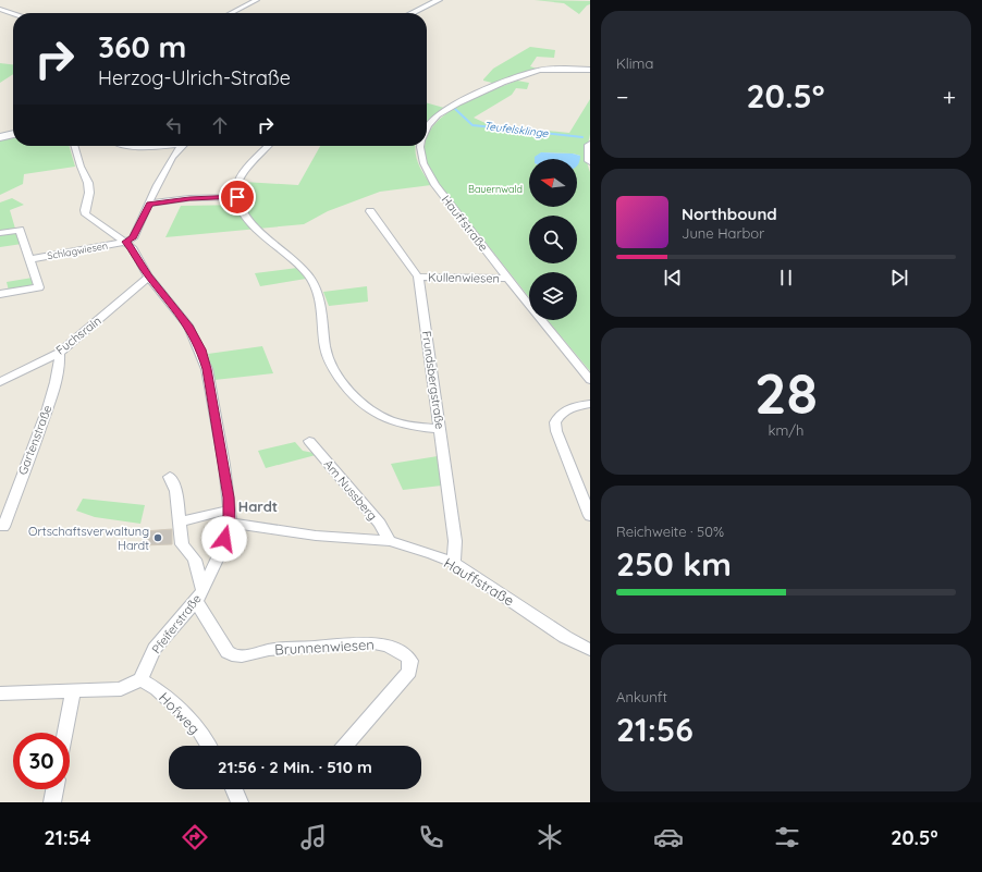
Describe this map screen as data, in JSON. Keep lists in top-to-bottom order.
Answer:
{
  "streets": {
    "street": [
      "Hauffstraße",
      "Schlagwiesen",
      "Kullenwiesen",
      "Fuchsrain",
      "Frundsbergstraße",
      "Gartenstraße",
      "Am Nussberg",
      "Pfeiferstraße",
      "Brunnenwiesen",
      "Hofweg"
    ]
  },
  "crossings": [
    ["Hauffstraße", "Kullenwiesen"],
    ["Hauffstraße", "Frundsbergstraße"],
    ["Hauffstraße", "Am Nussberg"],
    ["Hauffstraße", "Pfeiferstraße"],
    ["Schlagwiesen", "Pfeiferstraße"],
    ["Kullenwiesen", "Frundsbergstraße"],
    ["Fuchsrain", "Gartenstraße"],
    ["Fuchsrain", "Pfeiferstraße"],
    ["Pfeiferstraße", "Brunnenwiesen"],
    ["Pfeiferstraße", "Hofweg"]
  ],
  "districts": ["Hardt"],
  "water": ["Teufelsklinge"],
  "parks": ["Bauernwald"],
  "places": ["Ortschaftsverwaltung Hardt"],
  "north": "left",
  "page": {
    "tile": [
      "Klima",
      ["28", "km/h"],
      ["Reichweite · 50%", "250 km"],
      ["Ankunft", "21:56"]
    ],
    "turn": ["360 m", "Herzog-Ulrich-Straße"],
    "heat": ["−", "20.5°", "+"],
    "song": ["Northbound", "June Harbor"],
    "limit": "30",
    "trip": "21:56 · 2 Min. · 510 m",
    "tabs": ["21:54", "20.5°"]
  }
}
